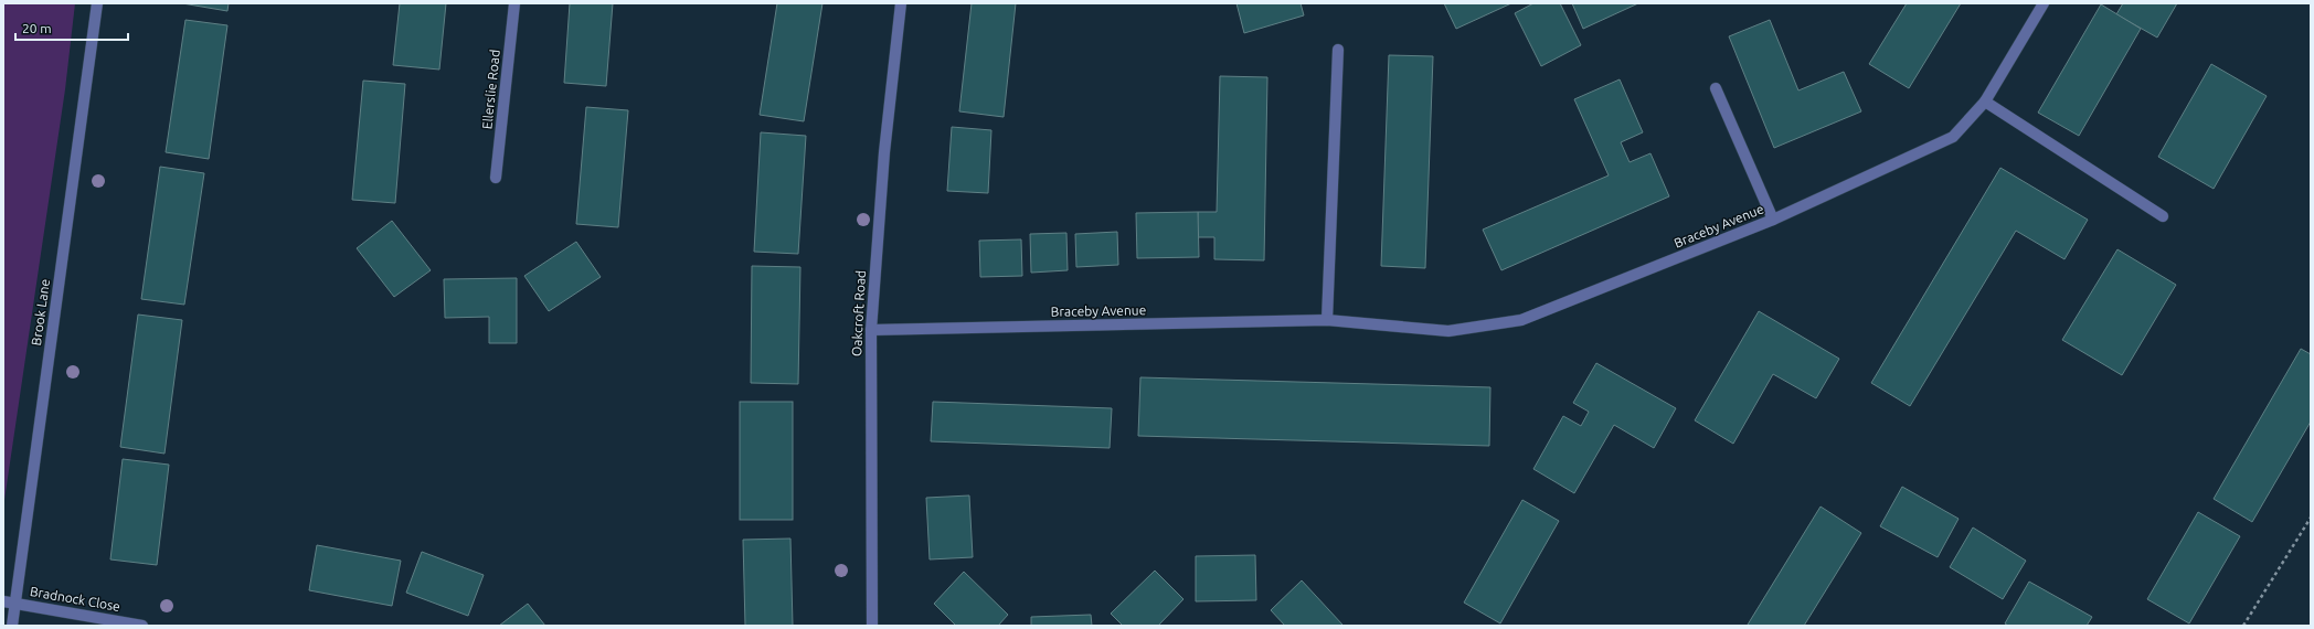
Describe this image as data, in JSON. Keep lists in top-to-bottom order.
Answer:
{
  "streets": {
    "street": [
      "Ellerslie Road",
      "Braceby Avenue",
      "Brook Lane",
      "Oakcroft Road",
      "Bradnock Close"
    ]
  },
  "crossings": [
    ["Braceby Avenue", "Oakcroft Road"],
    ["Brook Lane", "Bradnock Close"]
  ],
  "scale_bar": "20 m"
}
